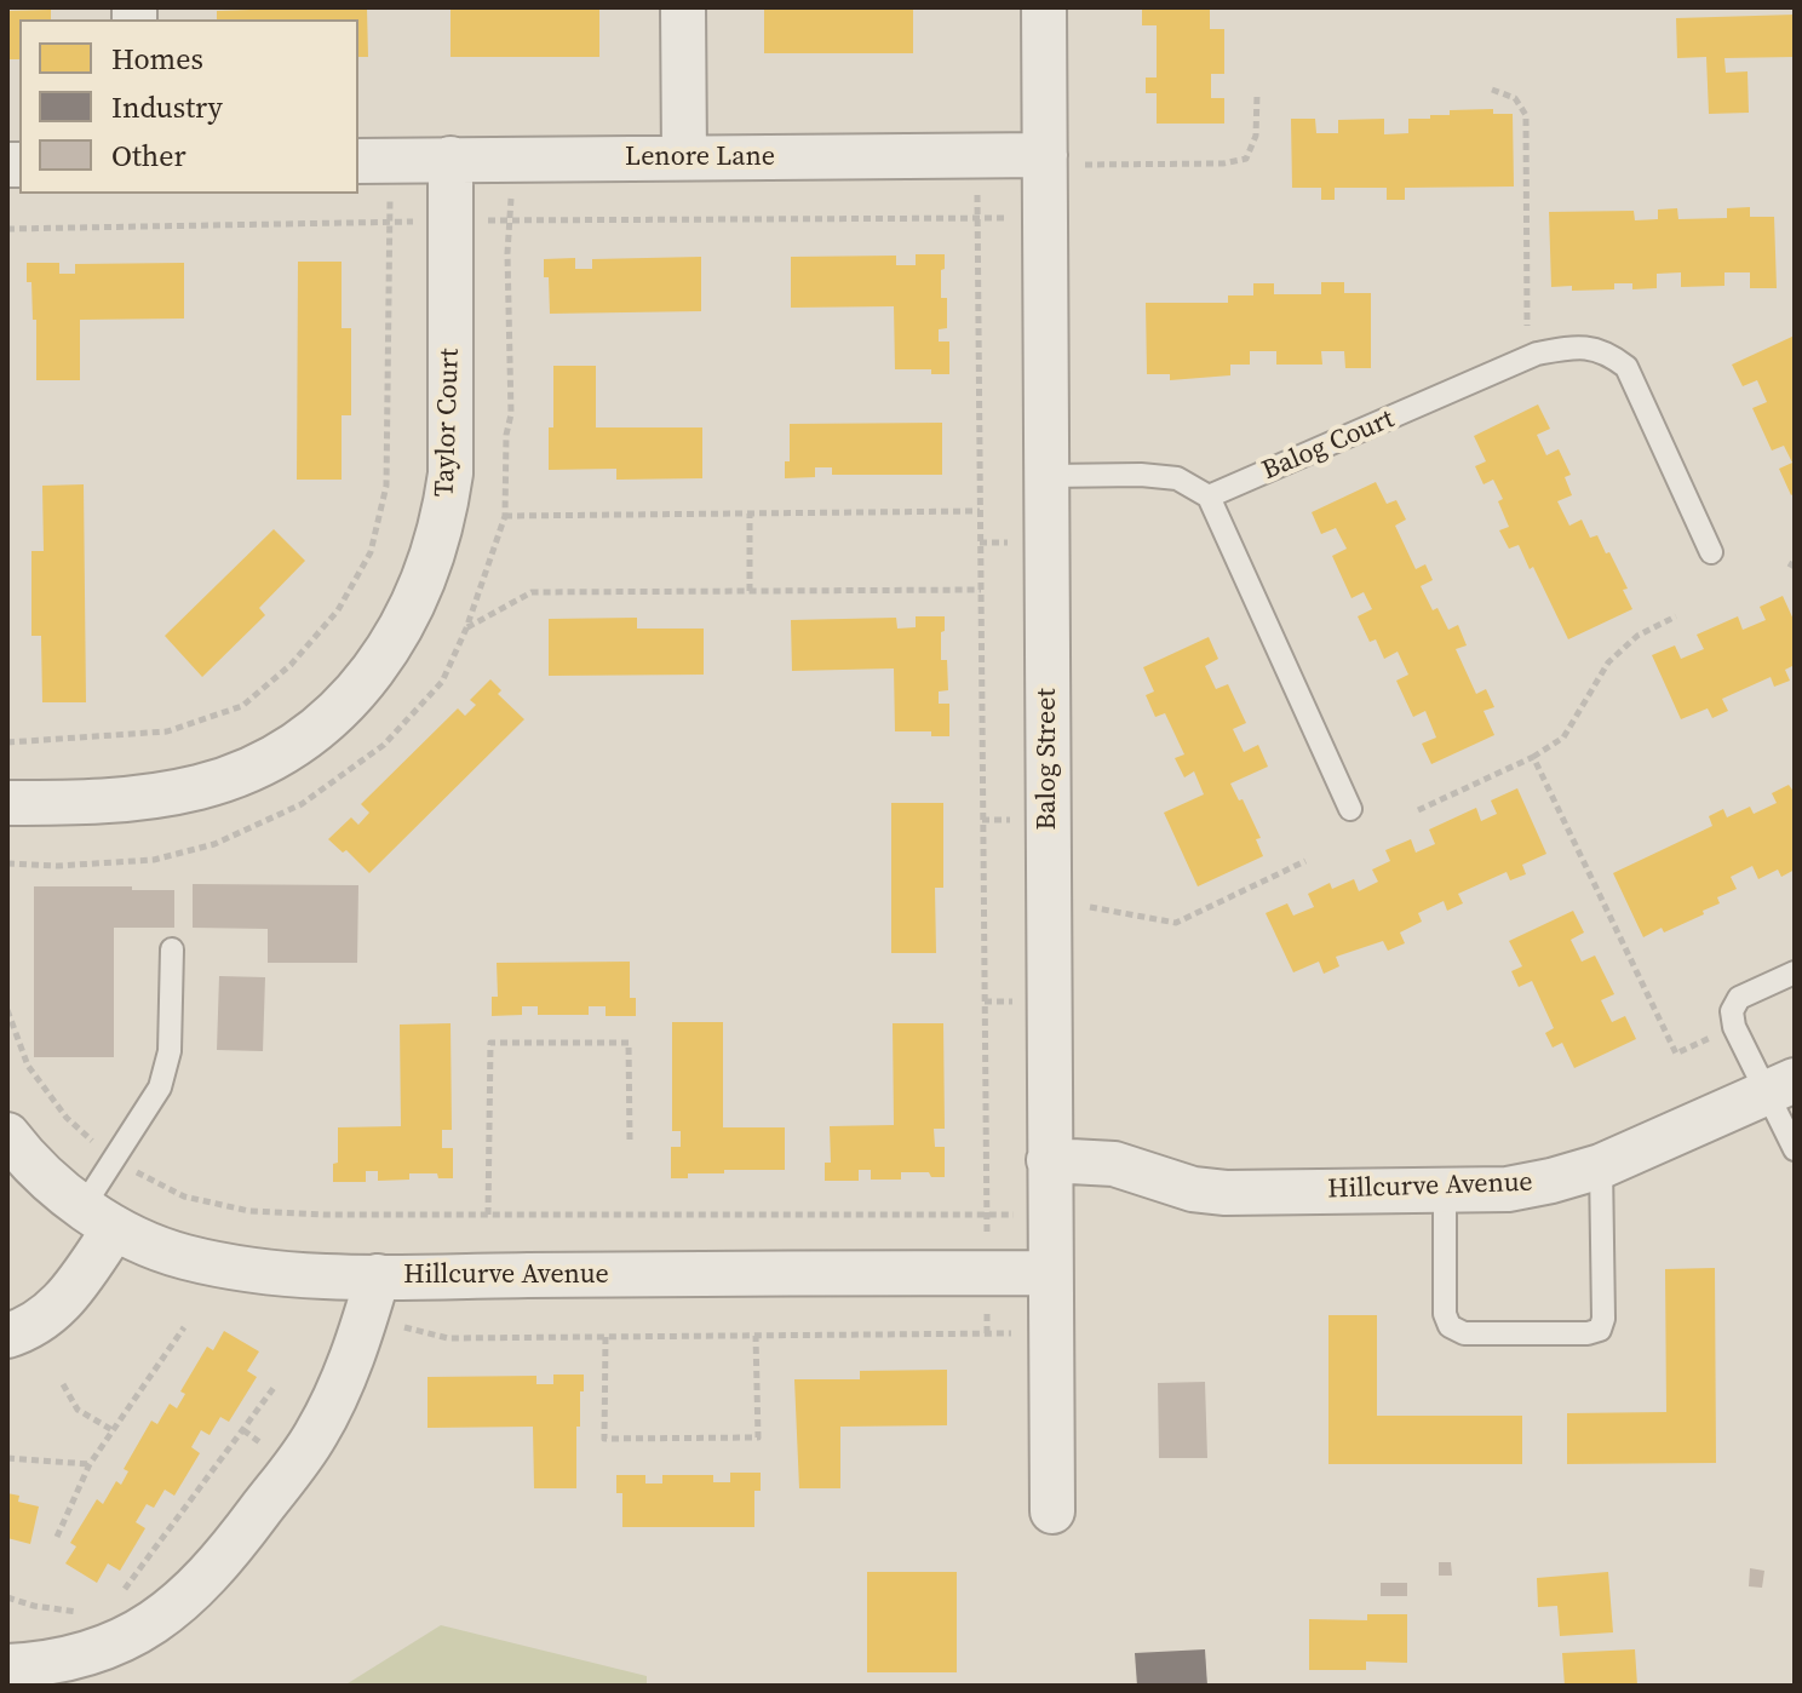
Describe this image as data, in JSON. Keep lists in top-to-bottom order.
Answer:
{
  "streets": {
    "street": [
      "Lenore Lane",
      "Taylor Court",
      "Balog Street",
      "Hillcurve Avenue"
    ],
    "lane": ["Balog Court"]
  },
  "crossings": [
    ["Lenore Lane", "Taylor Court"],
    ["Lenore Lane", "Balog Street"],
    ["Balog Street", "Hillcurve Avenue"]
  ],
  "legend": ["Homes", "Industry", "Other"]
}
